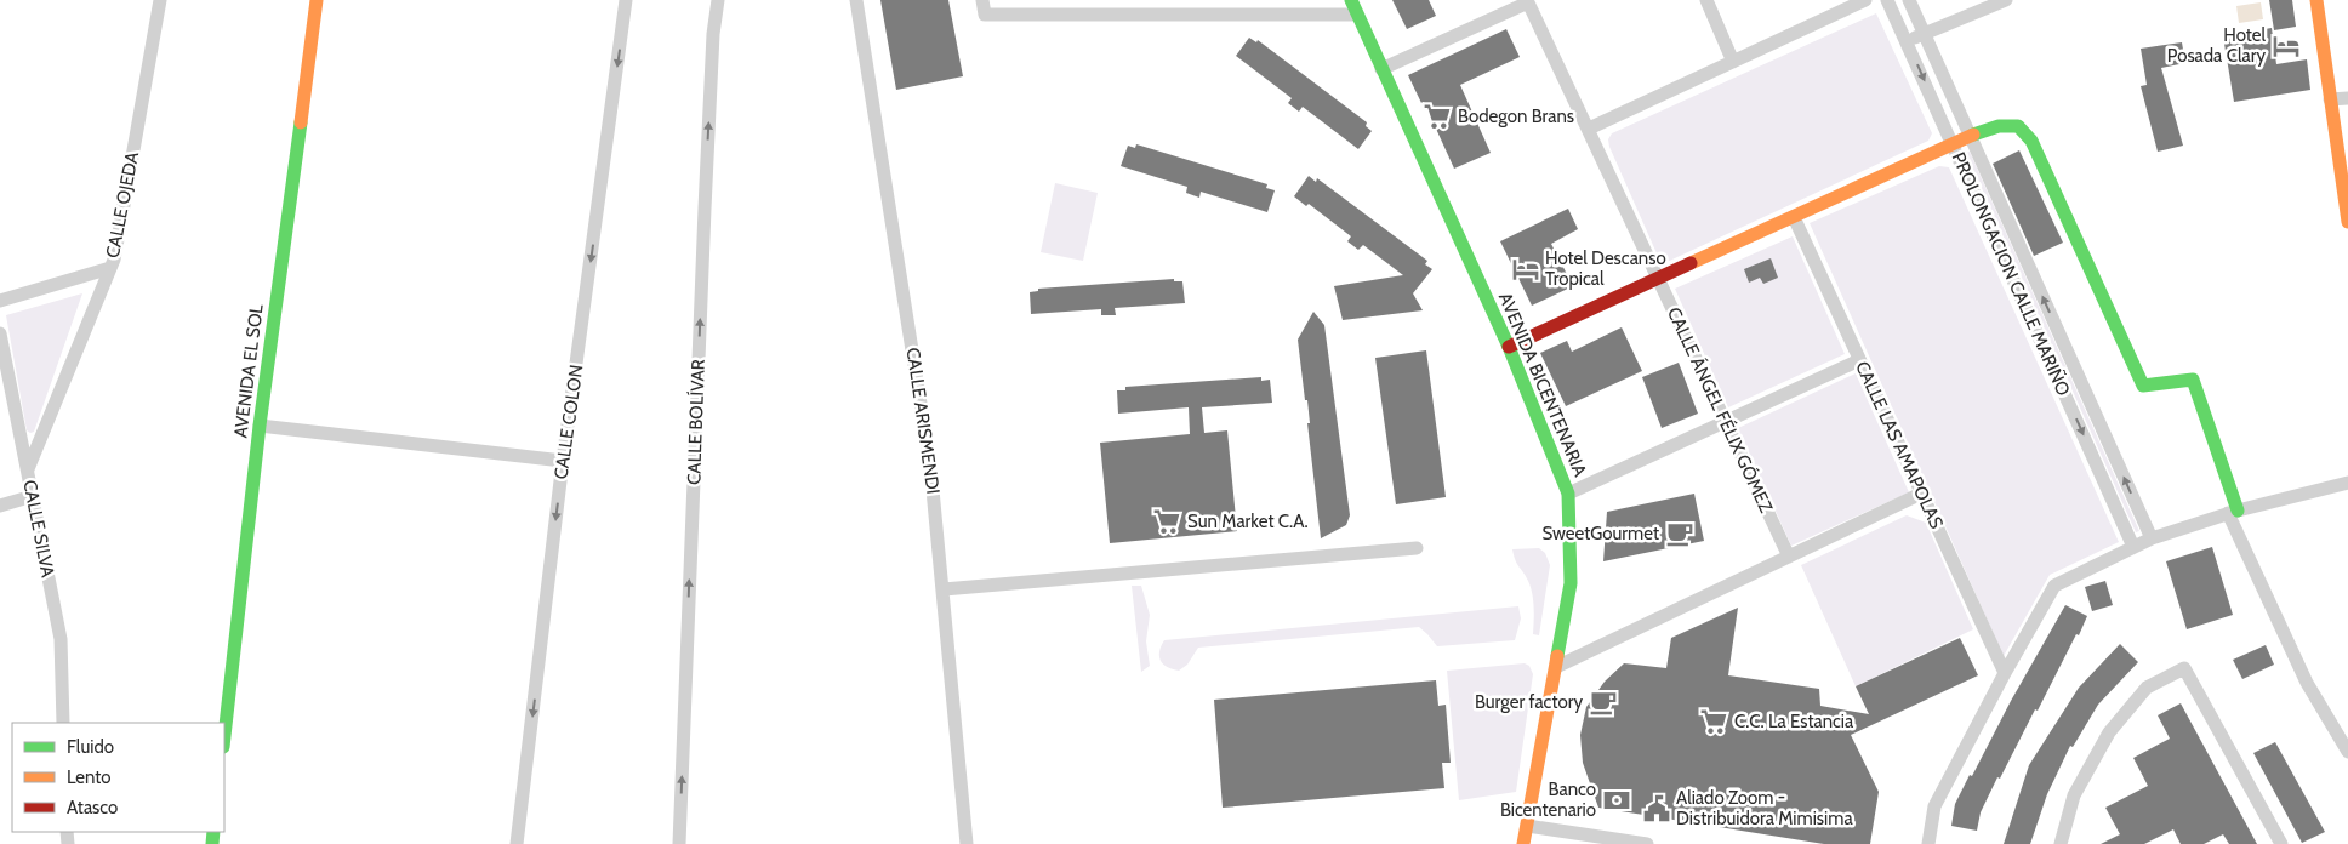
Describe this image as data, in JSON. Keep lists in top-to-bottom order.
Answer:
{
  "streets": {
    "street": [
      "CALLE OJEDA",
      "PROLONGACION CALLE MARIÑO",
      "AVENIDA EL SOL",
      "AVENIDA BICENTENARIA",
      "CALLE ÁNGEL FÉLIX GÓMEZ",
      "CALLE ARISMENDI",
      "CALLE COLON",
      "CALLE BOLÍVAR",
      "CALLE LAS AMAPOLAS",
      "CALLE SILVA"
    ]
  },
  "crossings": [
    ["CALLE OJEDA", "CALLE SILVA"]
  ],
  "one_way": ["CALLE COLON", "CALLE BOLÍVAR"],
  "places": {
    "hotel": ["Hotel Posada Clary", "Hotel Descanso Tropical"],
    "supermarket": ["Bodegon Brans", "Sun Market C.A.", "C.C. La Estancia"],
    "cafe": ["SweetGourmet", "Burger factory"],
    "bank": ["Banco Bicentenario"],
    "public building": ["Aliado Zoom - Distribuidora Mimisima"]
  },
  "legend": ["Fluido", "Lento", "Atasco"]
}
